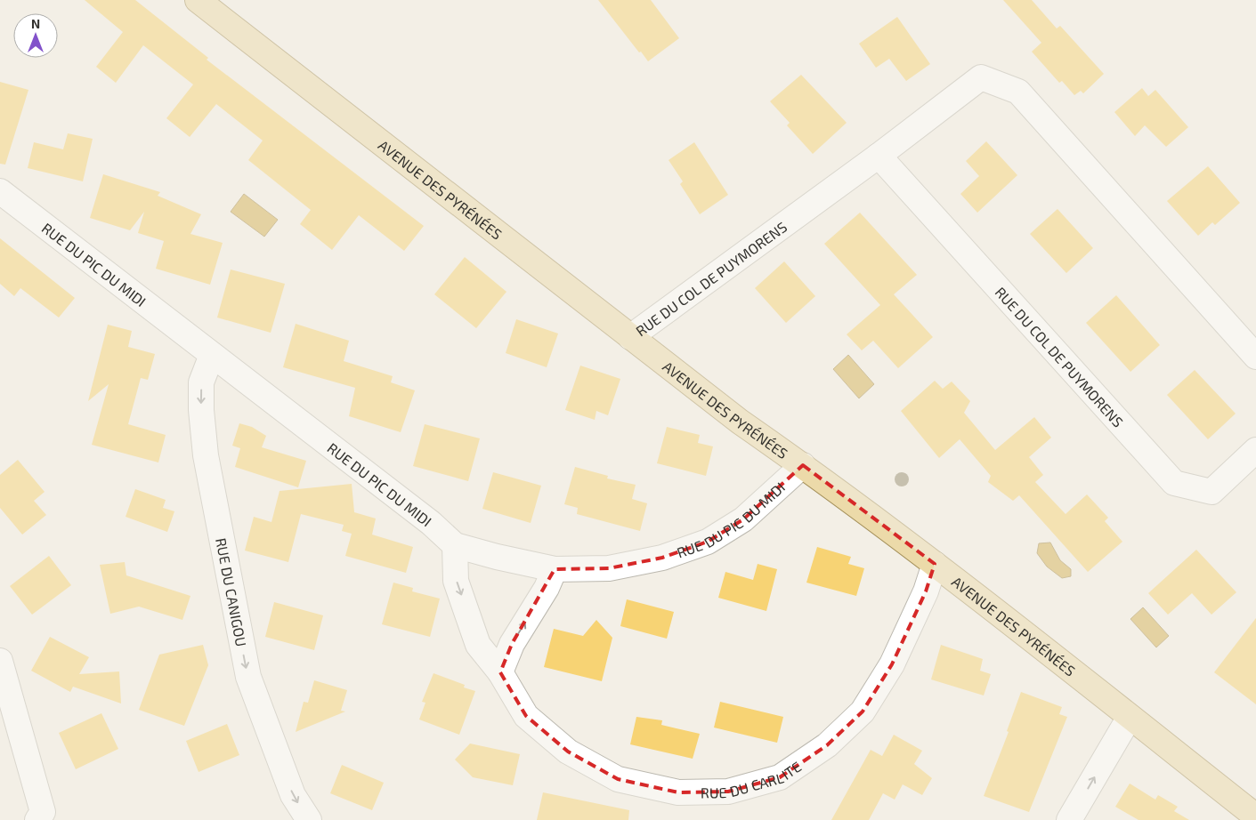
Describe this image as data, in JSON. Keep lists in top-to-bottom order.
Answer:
{
  "streets": {
    "main road": ["AVENUE DES PYRÉNÉES"],
    "street": [
      "RUE DU PIC DU MIDI",
      "RUE DU COL DE PUYMORENS",
      "RUE DU CANIGOU",
      "RUE DU CARLITE"
    ]
  },
  "crossings": [
    ["AVENUE DES PYRÉNÉES", "RUE DU PIC DU MIDI"],
    ["AVENUE DES PYRÉNÉES", "RUE DU COL DE PUYMORENS"],
    ["AVENUE DES PYRÉNÉES", "RUE DU CARLITE"],
    ["RUE DU PIC DU MIDI", "RUE DU CANIGOU"],
    ["RUE DU PIC DU MIDI", "RUE DU CARLITE"]
  ],
  "one_way": ["RUE DU CANIGOU"],
  "north": "top"
}
